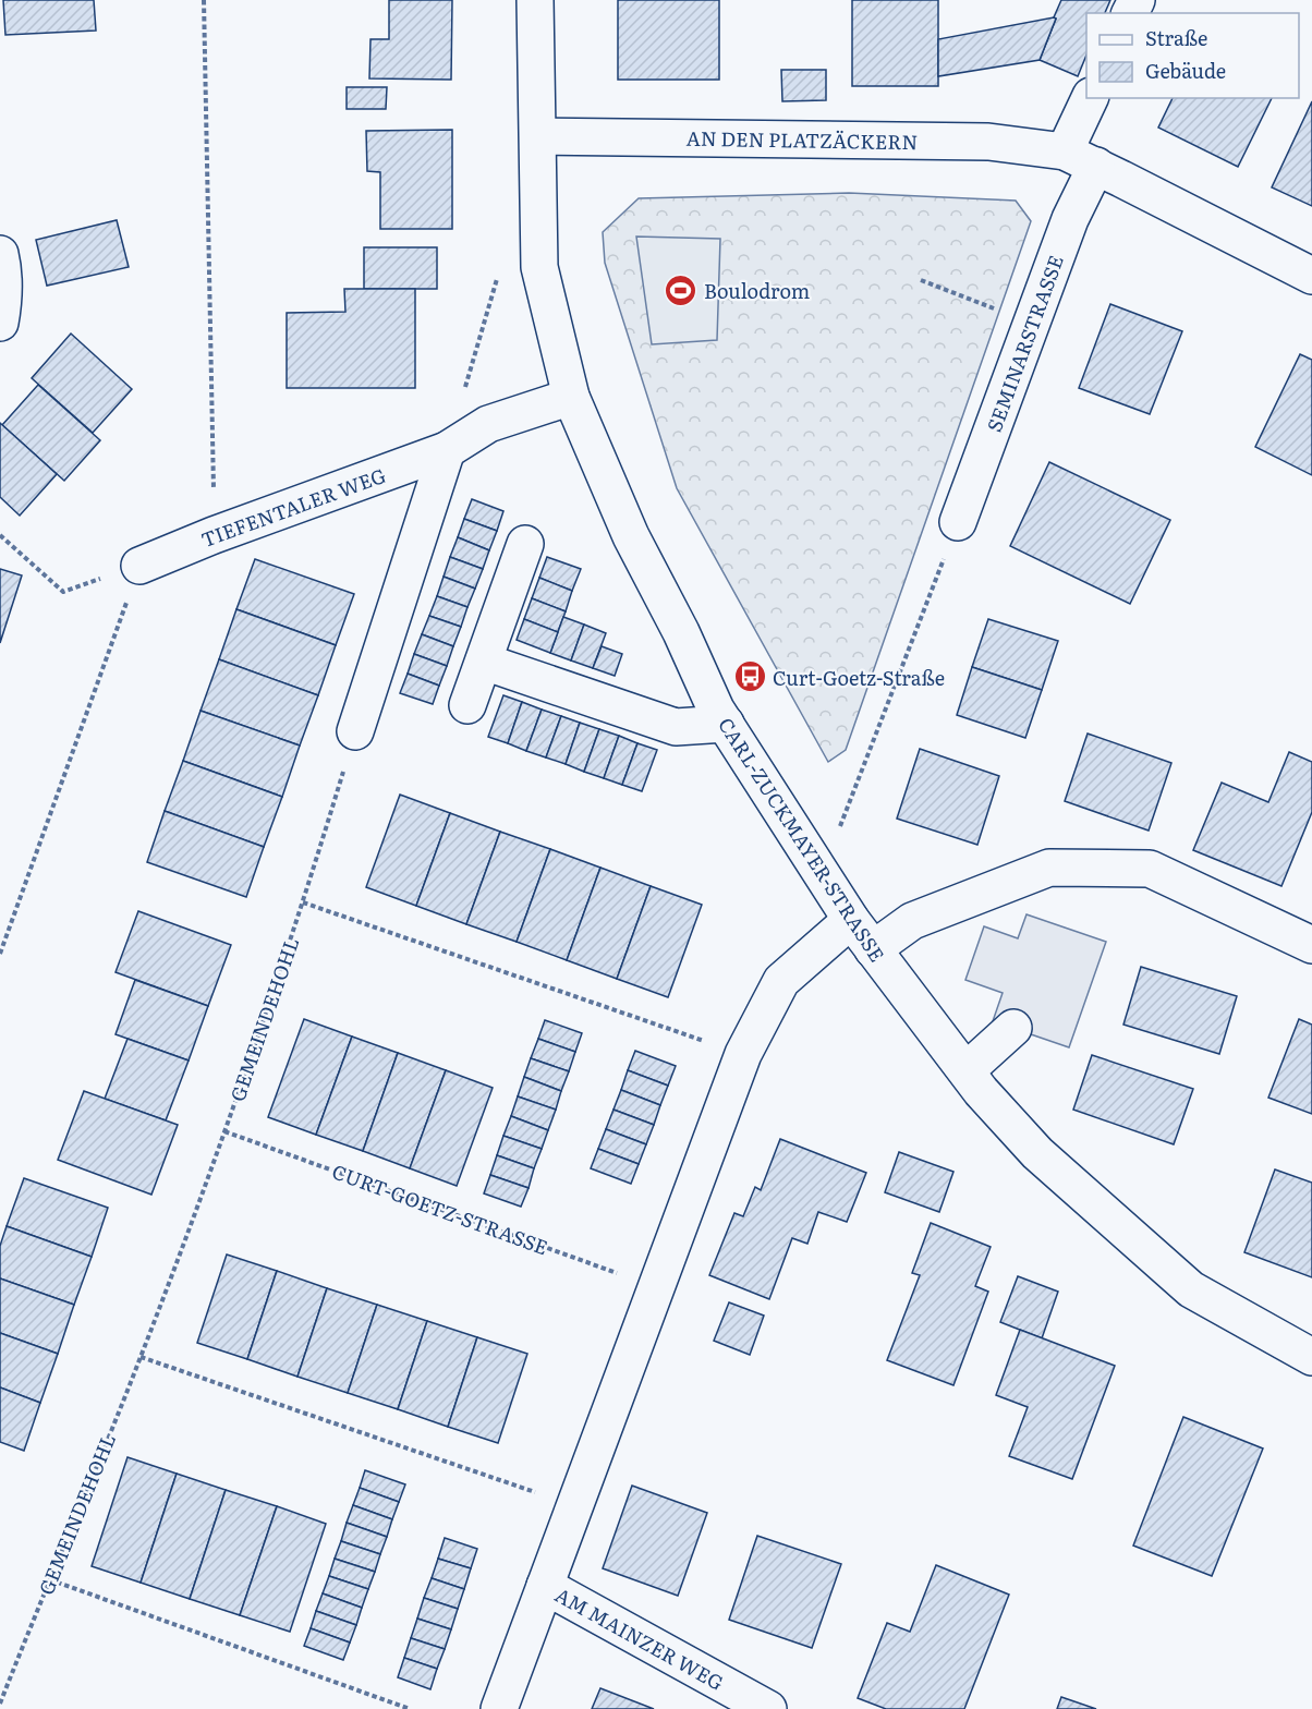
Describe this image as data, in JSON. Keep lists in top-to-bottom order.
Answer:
{
  "streets": {
    "street": [
      "AN DEN PLATZÄCKERN",
      "SEMINARSTRASSE",
      "TIEFENTALER WEG",
      "CARL-ZUCKMAYER-STRASSE",
      "AM MAINZER WEG"
    ],
    "path": ["GEMEINDEHOHL", "CURT-GOETZ-STRASSE"]
  },
  "crossings": [
    ["AN DEN PLATZÄCKERN", "SEMINARSTRASSE"],
    ["GEMEINDEHOHL", "CURT-GOETZ-STRASSE"]
  ],
  "places": {
    "sports": ["Boulodrom"],
    "bus stop": ["Curt-Goetz-Straße"]
  },
  "legend": ["Straße", "Gebäude"]
}
